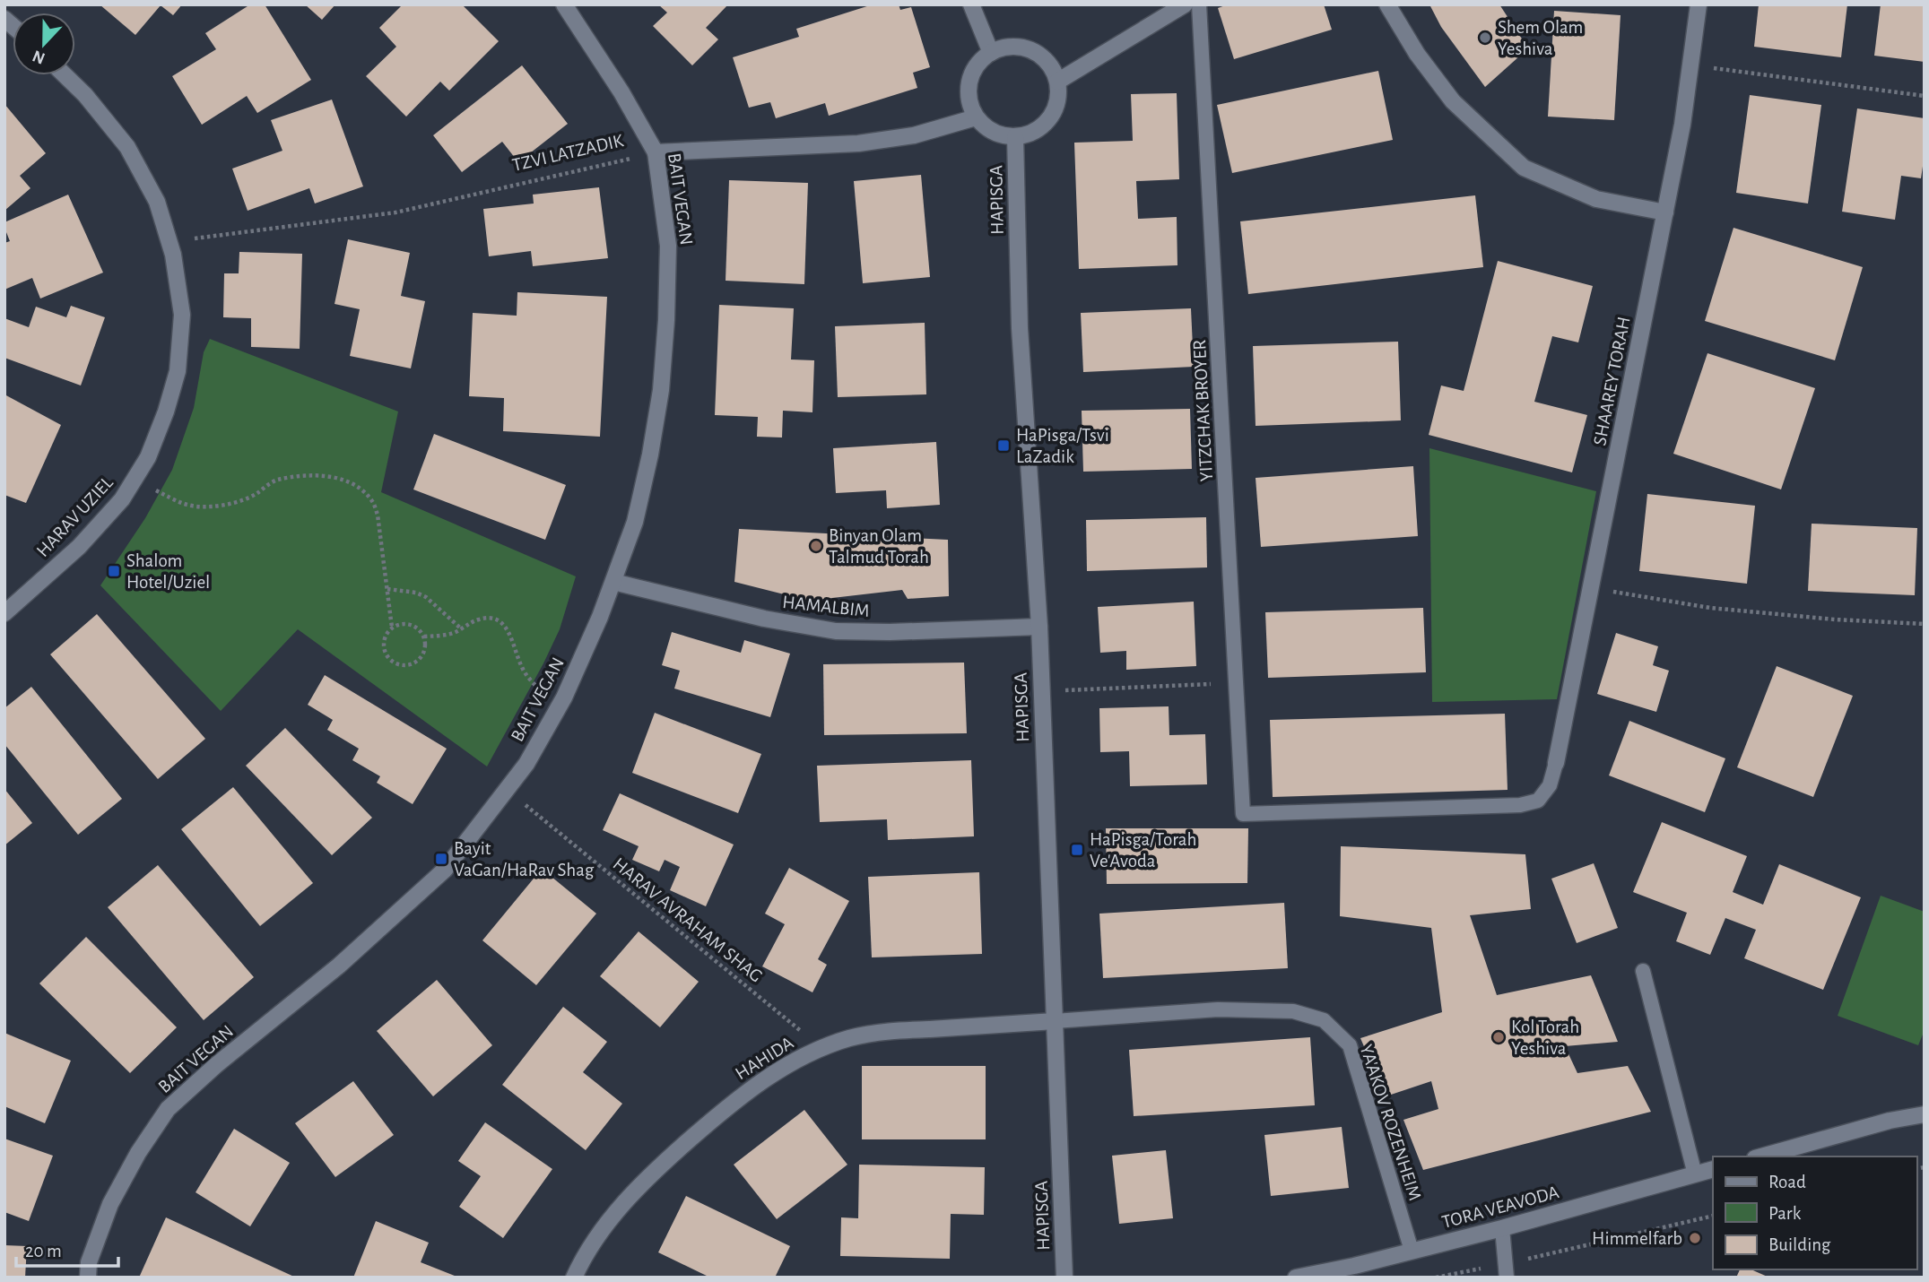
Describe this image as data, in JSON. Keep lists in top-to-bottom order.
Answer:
{
  "streets": {
    "street": [
      "BAIT VEGAN",
      "HAPISGA",
      "SHAAREY TORAH",
      "HARAV UZIEL",
      "HAMALBIM",
      "HAHIDA",
      "TORA VEAVODA"
    ],
    "lane": ["YITZCHAK BROYER", "YA'AKOV ROZENHEIM"],
    "path": ["TZVI LATZADIK", "HARAV AVRAHAM SHAG"]
  },
  "crossings": [
    ["TZVI LATZADIK", "BAIT VEGAN"],
    ["TZVI LATZADIK", "HARAV UZIEL"],
    ["BAIT VEGAN", "HAMALBIM"],
    ["BAIT VEGAN", "HARAV AVRAHAM SHAG"],
    ["HAPISGA", "HAMALBIM"],
    ["HAPISGA", "HAHIDA"],
    ["HAPISGA", "YA'AKOV ROZENHEIM"],
    ["SHAAREY TORAH", "YITZCHAK BROYER"],
    ["HARAV AVRAHAM SHAG", "HAHIDA"],
    ["HAHIDA", "YA'AKOV ROZENHEIM"],
    ["YA'AKOV ROZENHEIM", "TORA VEAVODA"]
  ],
  "places": {
    "other": [
      "Shem Olam Yeshiva",
      "Binyan Olam Talmud Torah",
      "Kol Torah Yeshiva",
      "Himmelfarb"
    ],
    "transit": [
      "HaPisga/Tsvi LaZadik",
      "Shalom Hotel/Uziel",
      "HaPisga/Torah Ve'Avoda",
      "Bayit VaGan/HaRav Shag"
    ]
  },
  "legend": ["Road", "Park", "Building"],
  "scale_bar": "20 m",
  "north": "bottom"
}
